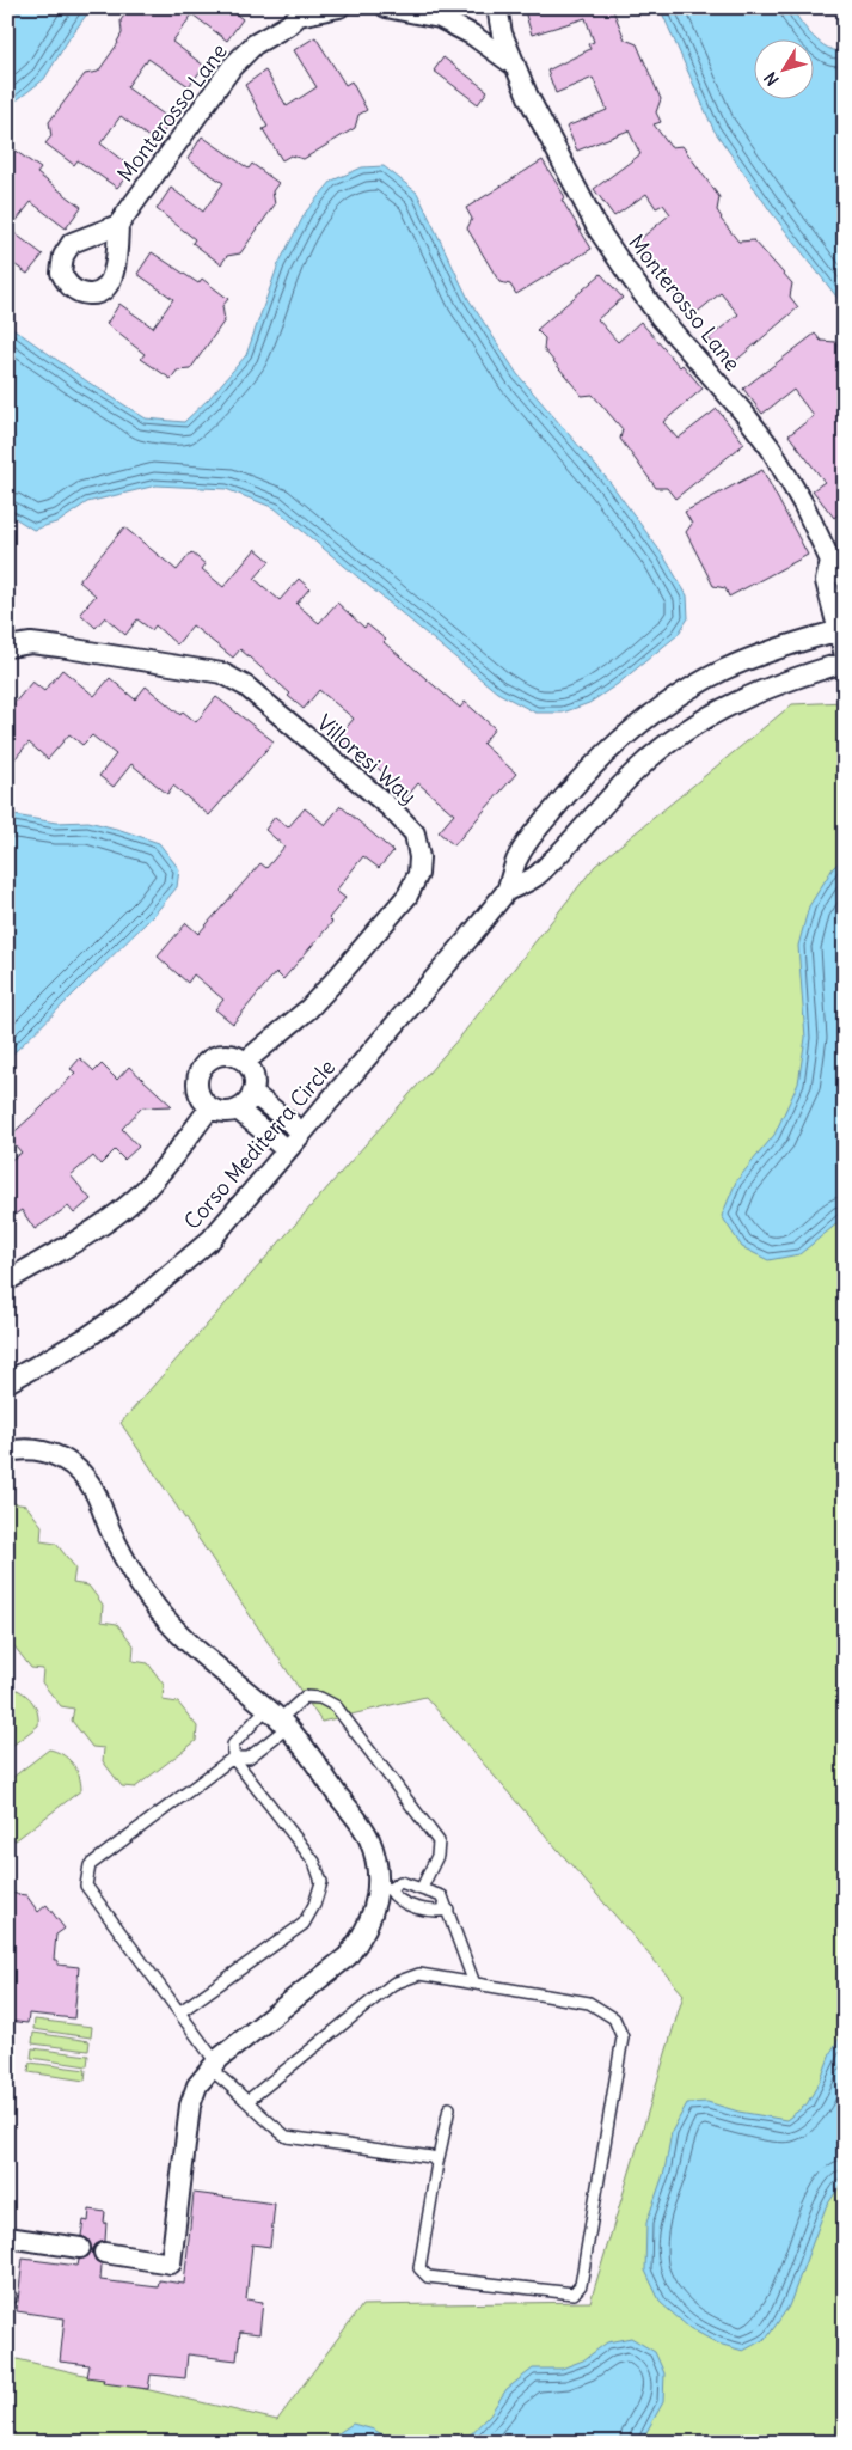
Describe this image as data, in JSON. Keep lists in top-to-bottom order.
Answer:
{
  "streets": {
    "street": ["Monterosso Lane", "Villoresi Way", "Corso Mediterra Circle"]
  },
  "crossings": [
    ["Monterosso Lane", "Corso Mediterra Circle"]
  ],
  "north": "bottom left"
}
